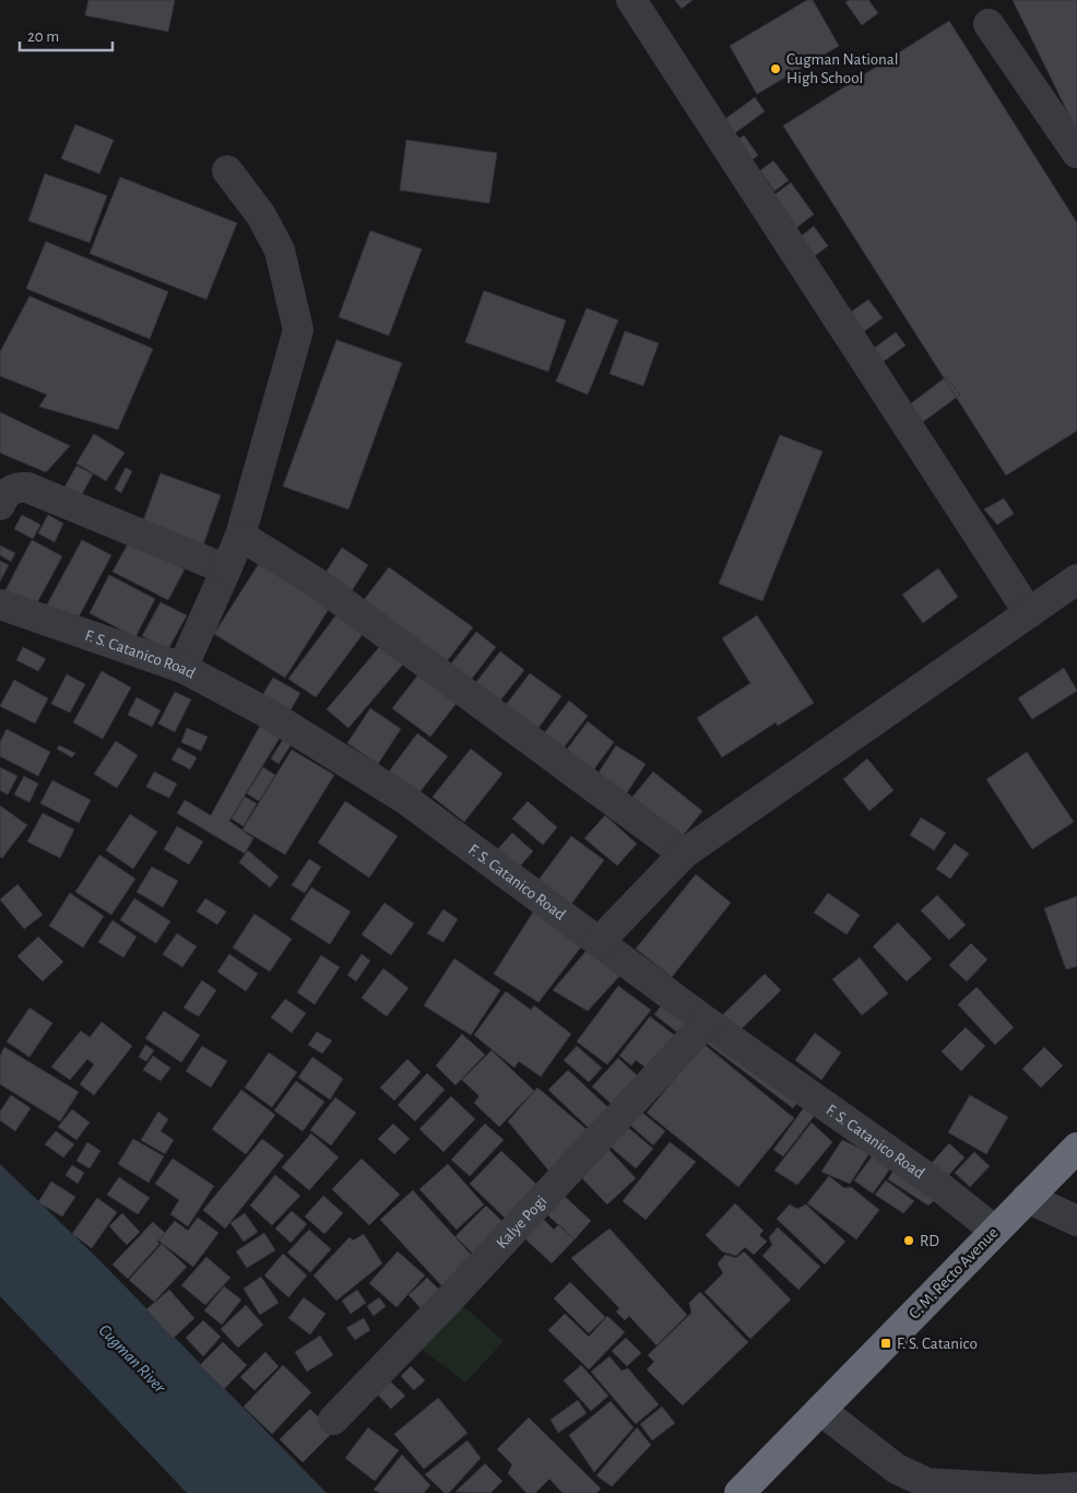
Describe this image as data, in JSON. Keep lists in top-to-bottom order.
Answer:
{
  "streets": {
    "highway": ["C. M. Recto Avenue"],
    "street": ["F. S. Catanico Road", "Kalye Pogi"]
  },
  "crossings": [
    ["F. S. Catanico Road", "Kalye Pogi"],
    ["F. S. Catanico Road", "C. M. Recto Avenue"]
  ],
  "water": ["Cugman River"],
  "places": {
    "other": ["Cugman National High School", "RD"],
    "transit": ["F. S. Catanico"]
  },
  "scale_bar": "20 m"
}
